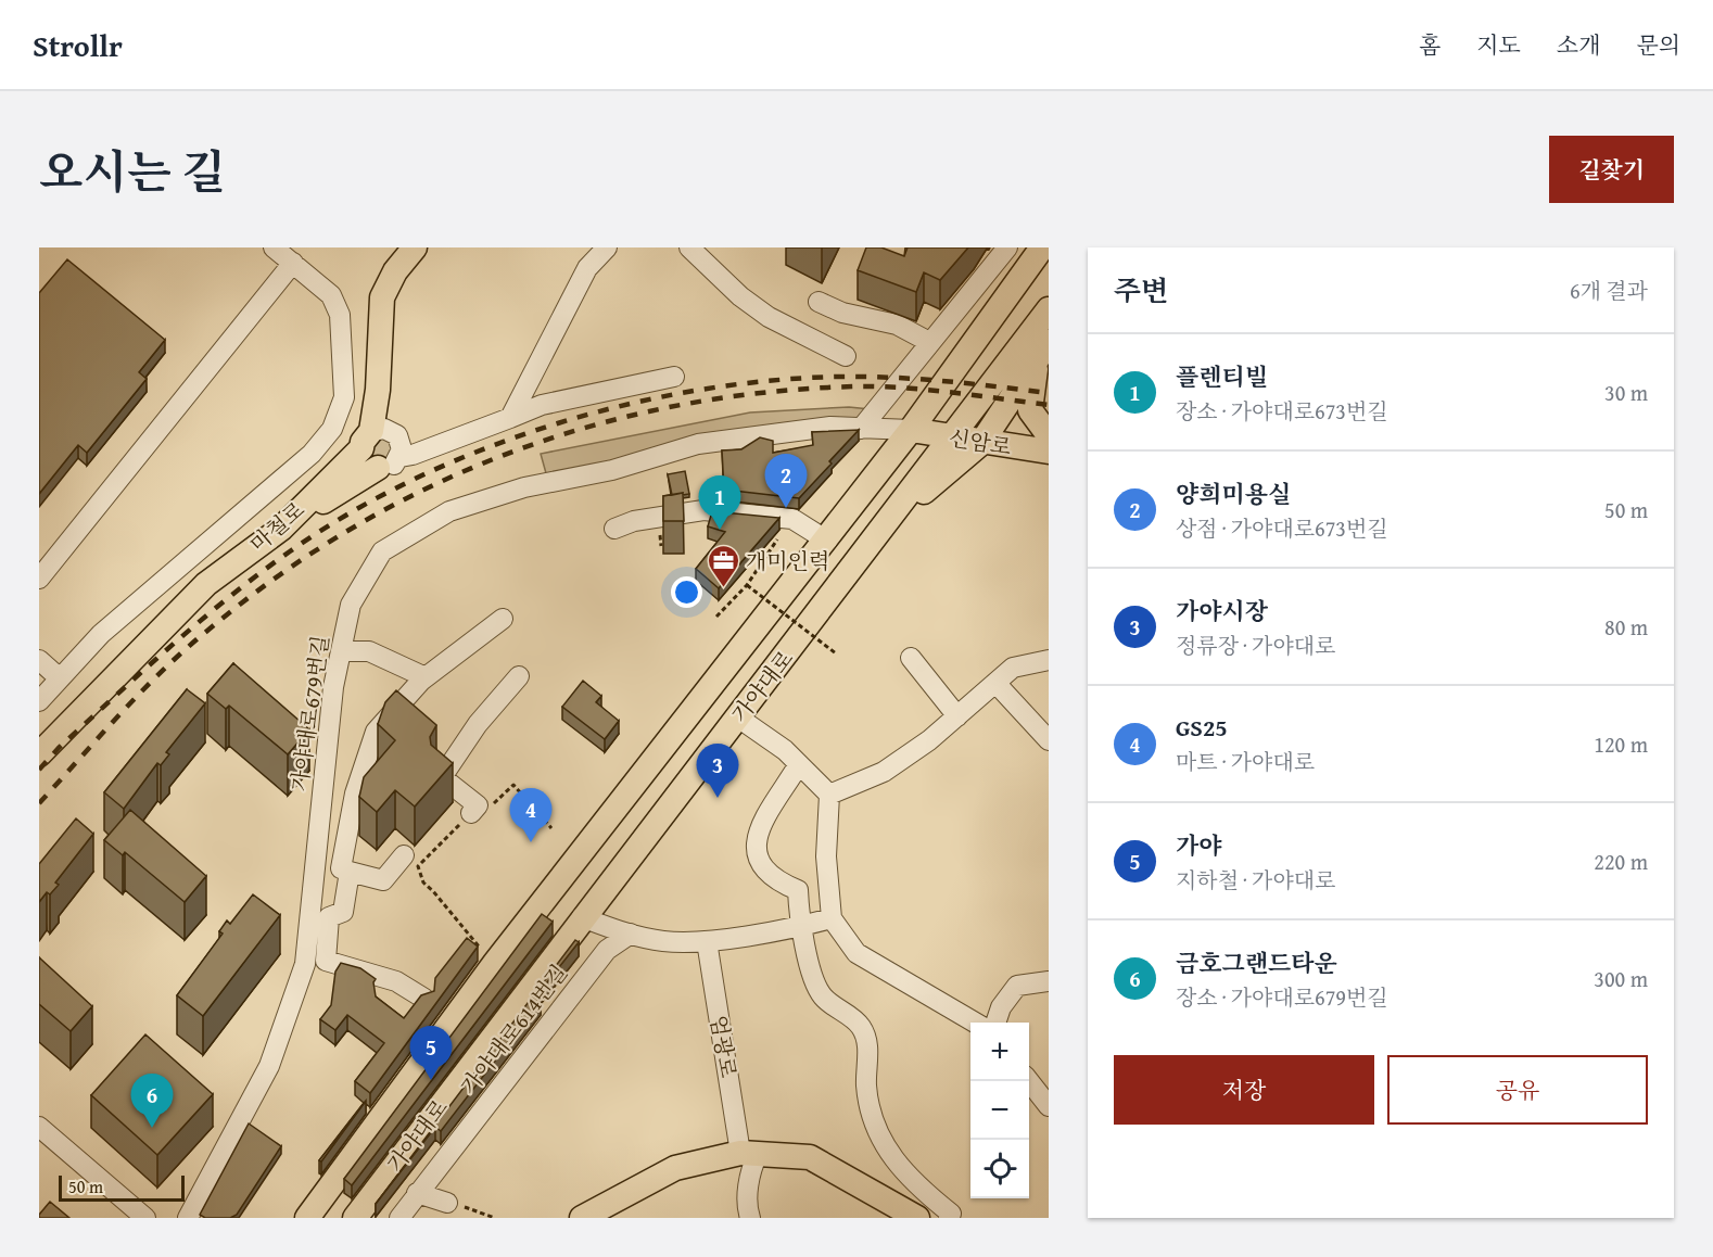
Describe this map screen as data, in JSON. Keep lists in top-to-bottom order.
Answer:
{
  "streets": {
    "main road": ["신암로", "마철로", "가야대로"],
    "street": ["가야대로679번길", "가야대로614번길", "엄광로"]
  },
  "crossings": [
    ["신암로", "가야대로"],
    ["신암로", "가야대로679번길"],
    ["가야대로", "가야대로679번길"]
  ],
  "places": {
    "office": ["개미인력"]
  },
  "scale_bar": "50 m",
  "page": {
    "header": "Strollr",
    "nav": [
      "홈",
      "지도",
      "소개",
      "문의"
    ],
    "title": "오시는 길",
    "buttons": [
      "길찾기",
      ["저장", "공유"]
    ],
    "heading": ["주변", "6개 결과"],
    "list": [
      {
        "mark": "1",
        "name": "플렌티빌",
        "note": "장소 · 가야대로673번길",
        "value": "30 m"
      },
      {
        "mark": "2",
        "name": "양희미용실",
        "note": "상점 · 가야대로673번길",
        "value": "50 m"
      },
      {
        "mark": "3",
        "name": "가야시장",
        "note": "정류장 · 가야대로",
        "value": "80 m"
      },
      {
        "mark": "4",
        "name": "GS25",
        "note": "마트 · 가야대로",
        "value": "120 m"
      },
      {
        "mark": "5",
        "name": "가야",
        "note": "지하철 · 가야대로",
        "value": "220 m"
      },
      {
        "mark": "6",
        "name": "금호그랜드타운",
        "note": "장소 · 가야대로679번길",
        "value": "300 m"
      }
    ],
    "pins": [
      "2",
      "1",
      "3",
      "4",
      "5",
      "6"
    ],
    "map_buttons": ["+", "−"],
    "scale": "50 m"
  }
}
